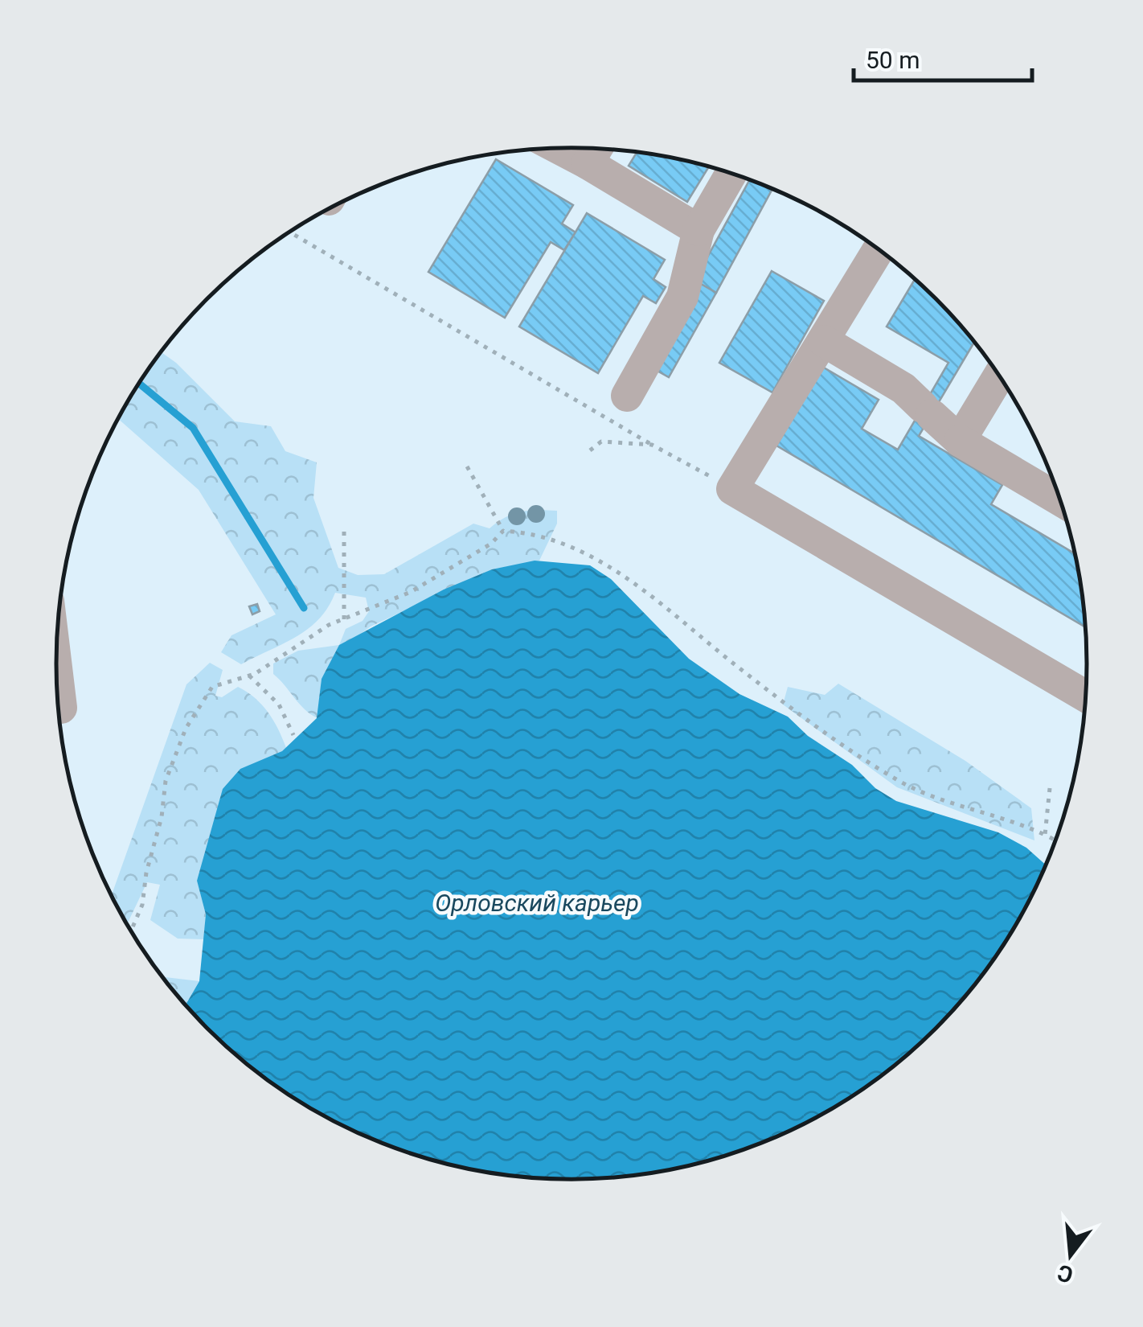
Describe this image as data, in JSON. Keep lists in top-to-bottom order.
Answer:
{
  "water": ["Орловский карьер"],
  "scale_bar": "50 m",
  "north": "bottom"
}
